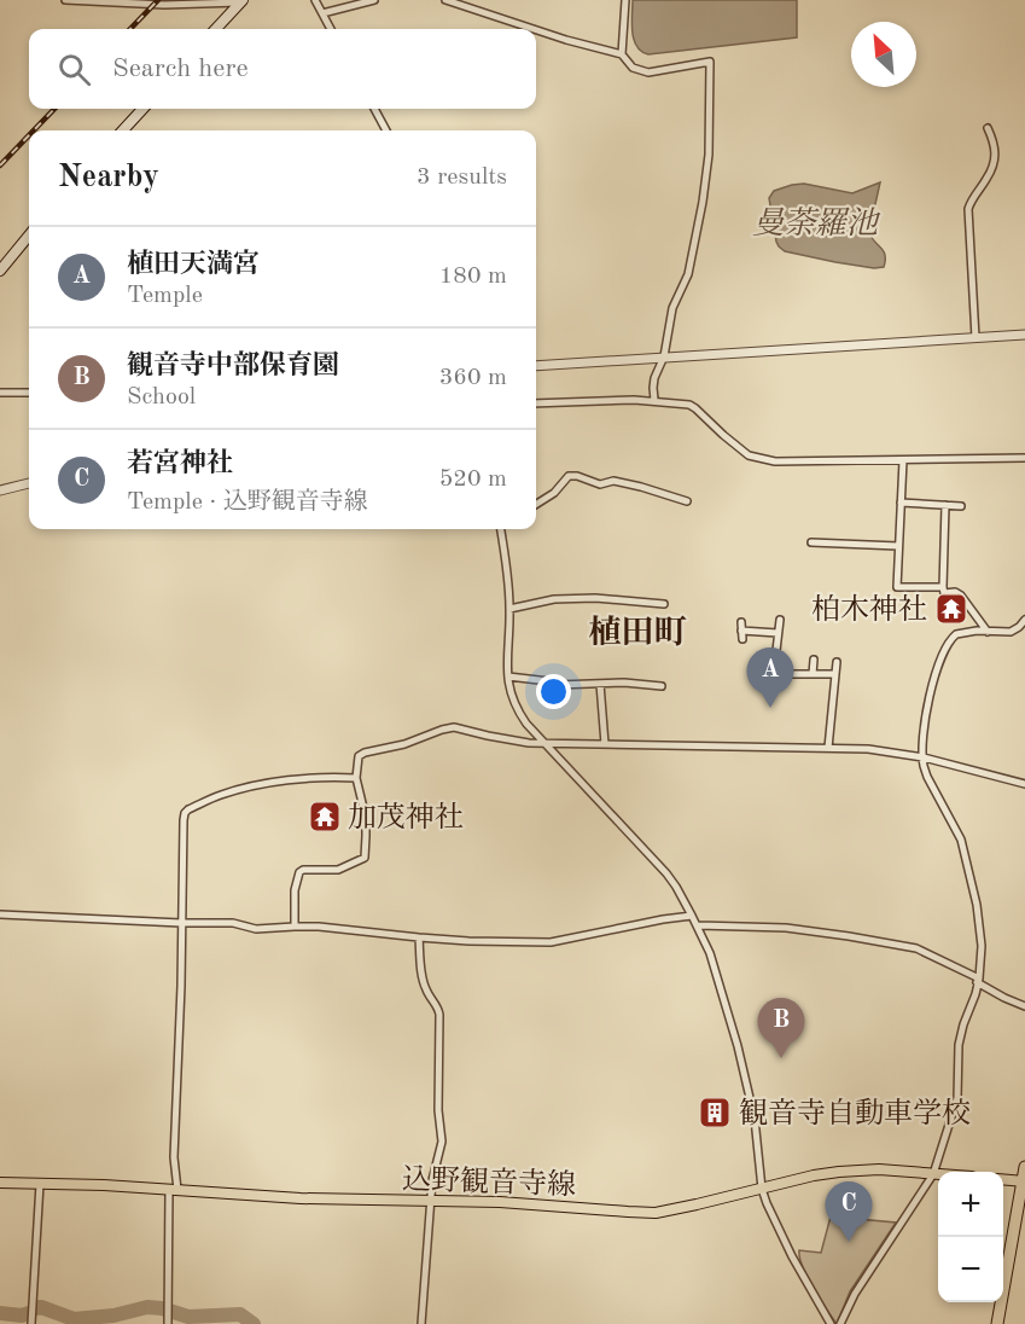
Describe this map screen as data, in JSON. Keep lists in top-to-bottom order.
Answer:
{
  "streets": {
    "main road": ["込野観音寺線"]
  },
  "districts": ["植田町"],
  "water": ["曼荼羅池"],
  "places": {
    "temple": ["柏木神社", "加茂神社"],
    "building": ["観音寺自動車学校"]
  },
  "north": "top left",
  "page": {
    "search": "Search here",
    "heading": ["Nearby", "3 results"],
    "list": [
      {
        "mark": "A",
        "name": "植田天満宮",
        "note": "Temple",
        "value": "180 m"
      },
      {
        "mark": "B",
        "name": "観音寺中部保育園",
        "note": "School",
        "value": "360 m"
      },
      {
        "mark": "C",
        "name": "若宮神社",
        "note": "Temple · 込野観音寺線",
        "value": "520 m"
      }
    ],
    "pins": ["A", "B", "C"],
    "map_buttons": ["+", "−"]
  }
}
